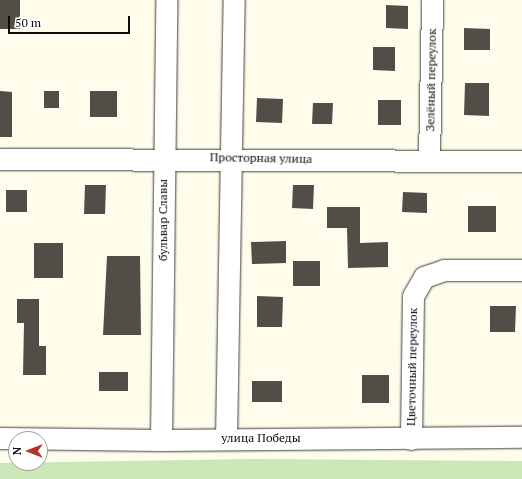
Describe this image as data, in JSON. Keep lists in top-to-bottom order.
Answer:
{
  "streets": {
    "street": [
      "Зелёный переулок",
      "Просторная улица",
      "бульвар Славы",
      "Цветочный переулок",
      "улица Победы"
    ]
  },
  "crossings": [
    ["Зелёный переулок", "Просторная улица"],
    ["Просторная улица", "бульвар Славы"],
    ["бульвар Славы", "улица Победы"],
    ["Цветочный переулок", "улица Победы"]
  ],
  "scale_bar": "50 m",
  "north": "left"
}
